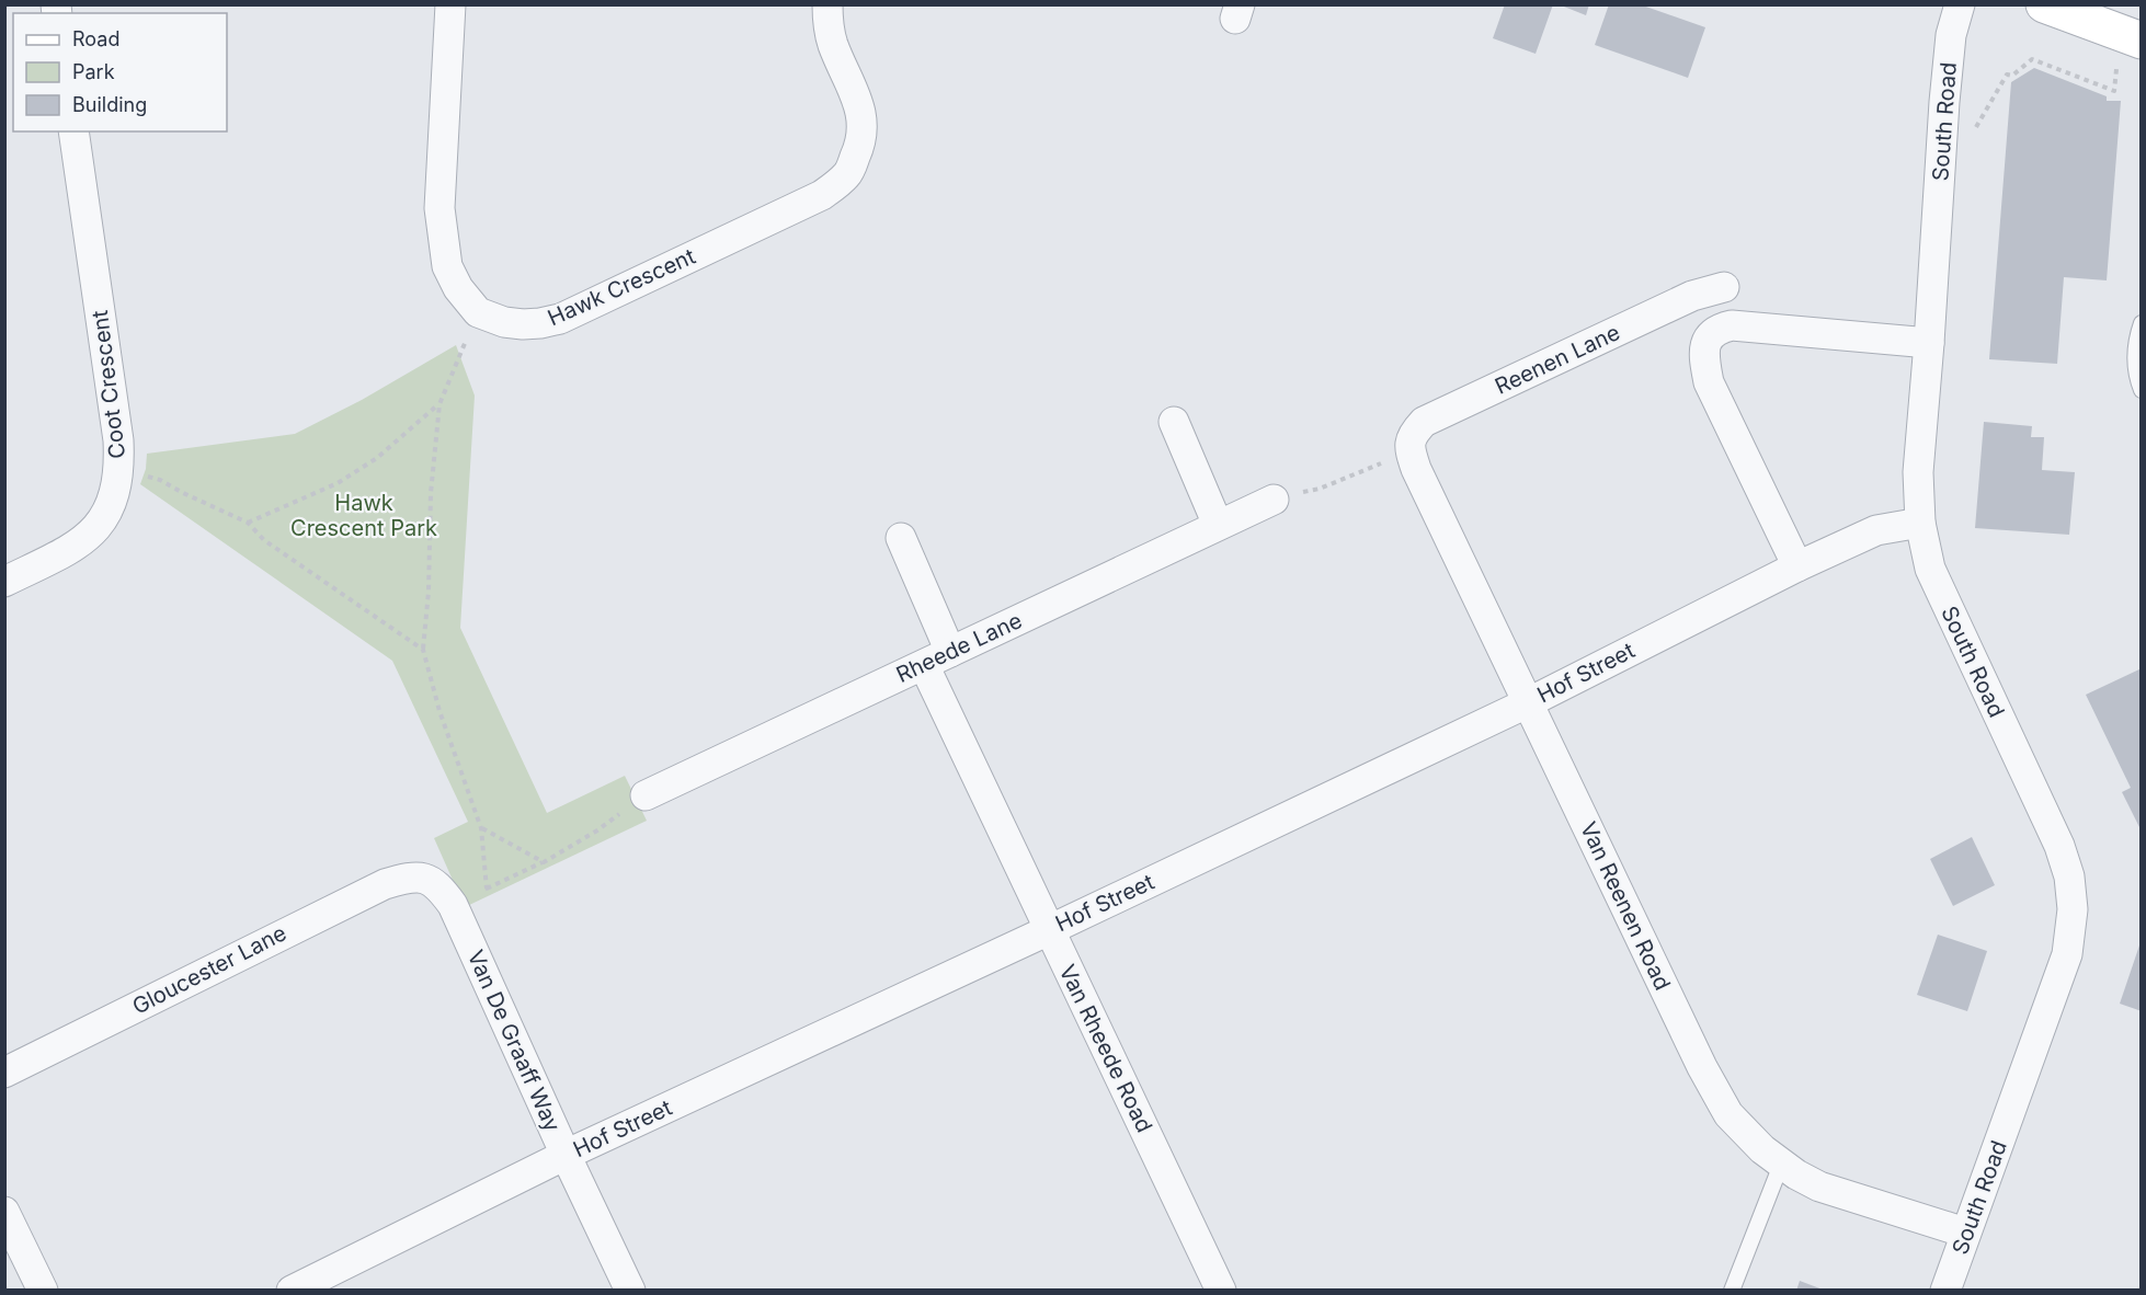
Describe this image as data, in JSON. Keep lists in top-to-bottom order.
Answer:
{
  "streets": {
    "street": [
      "South Road",
      "Hawk Crescent",
      "Reenen Lane",
      "Coot Crescent",
      "Rheede Lane",
      "Hof Street",
      "Van Reenen Road",
      "Gloucester Lane",
      "Van De Graaff Way",
      "Van Rheede Road"
    ]
  },
  "crossings": [
    ["South Road", "Hof Street"],
    ["South Road", "Van Reenen Road"],
    ["Reenen Lane", "Van Reenen Road"],
    ["Rheede Lane", "Van Rheede Road"],
    ["Hof Street", "Van Reenen Road"],
    ["Hof Street", "Van De Graaff Way"],
    ["Hof Street", "Van Rheede Road"],
    ["Gloucester Lane", "Van De Graaff Way"]
  ],
  "parks": ["Hawk Crescent Park"],
  "legend": ["Road", "Park", "Building"]
}
